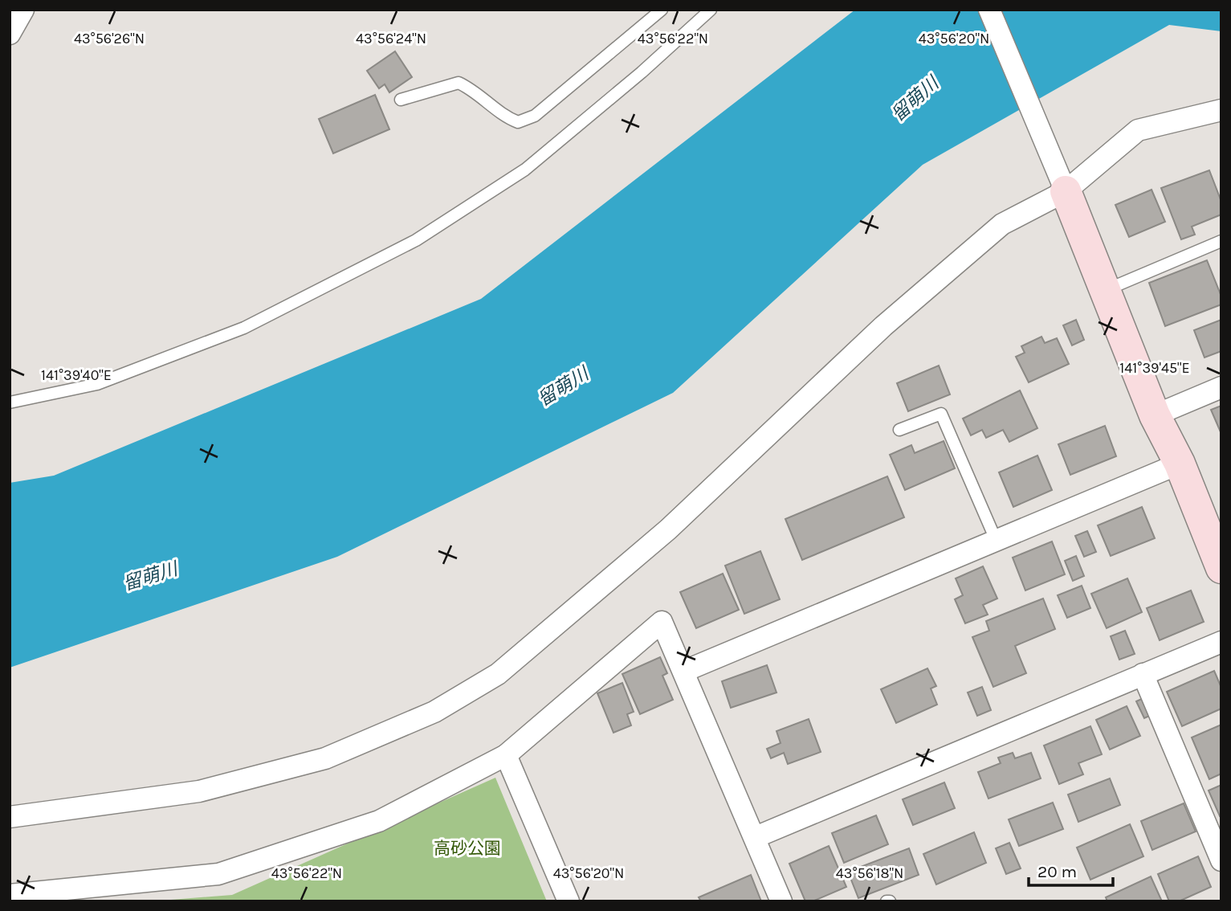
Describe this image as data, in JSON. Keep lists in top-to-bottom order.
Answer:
{
  "water": ["留萌川"],
  "parks": ["高砂公園"],
  "scale_bar": "20 m",
  "coordinates": [
    "43°56'26\"N",
    "43°56'24\"N",
    "43°56'22\"N",
    "43°56'20\"N",
    "141°39'45\"E",
    "141°39'40\"E",
    "43°56'18\"N"
  ]
}
